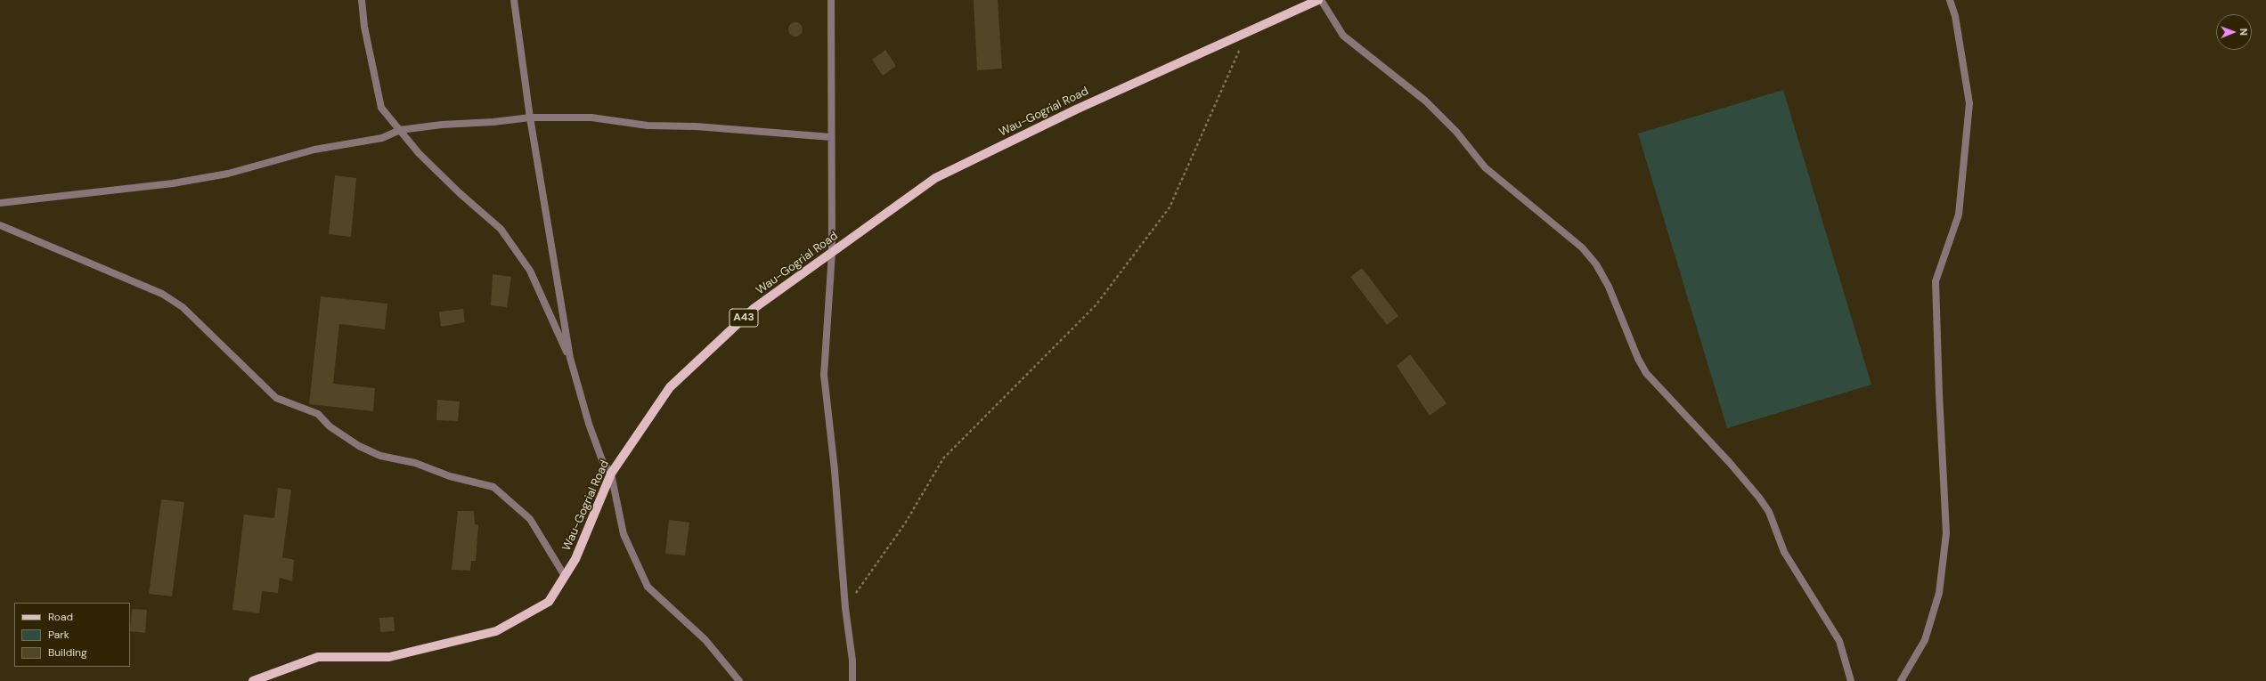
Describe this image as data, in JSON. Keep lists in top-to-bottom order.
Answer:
{
  "streets": {
    "main road": ["Wau-Gogrial Road", "A43"]
  },
  "legend": ["Road", "Park", "Building"],
  "north": "right"
}
